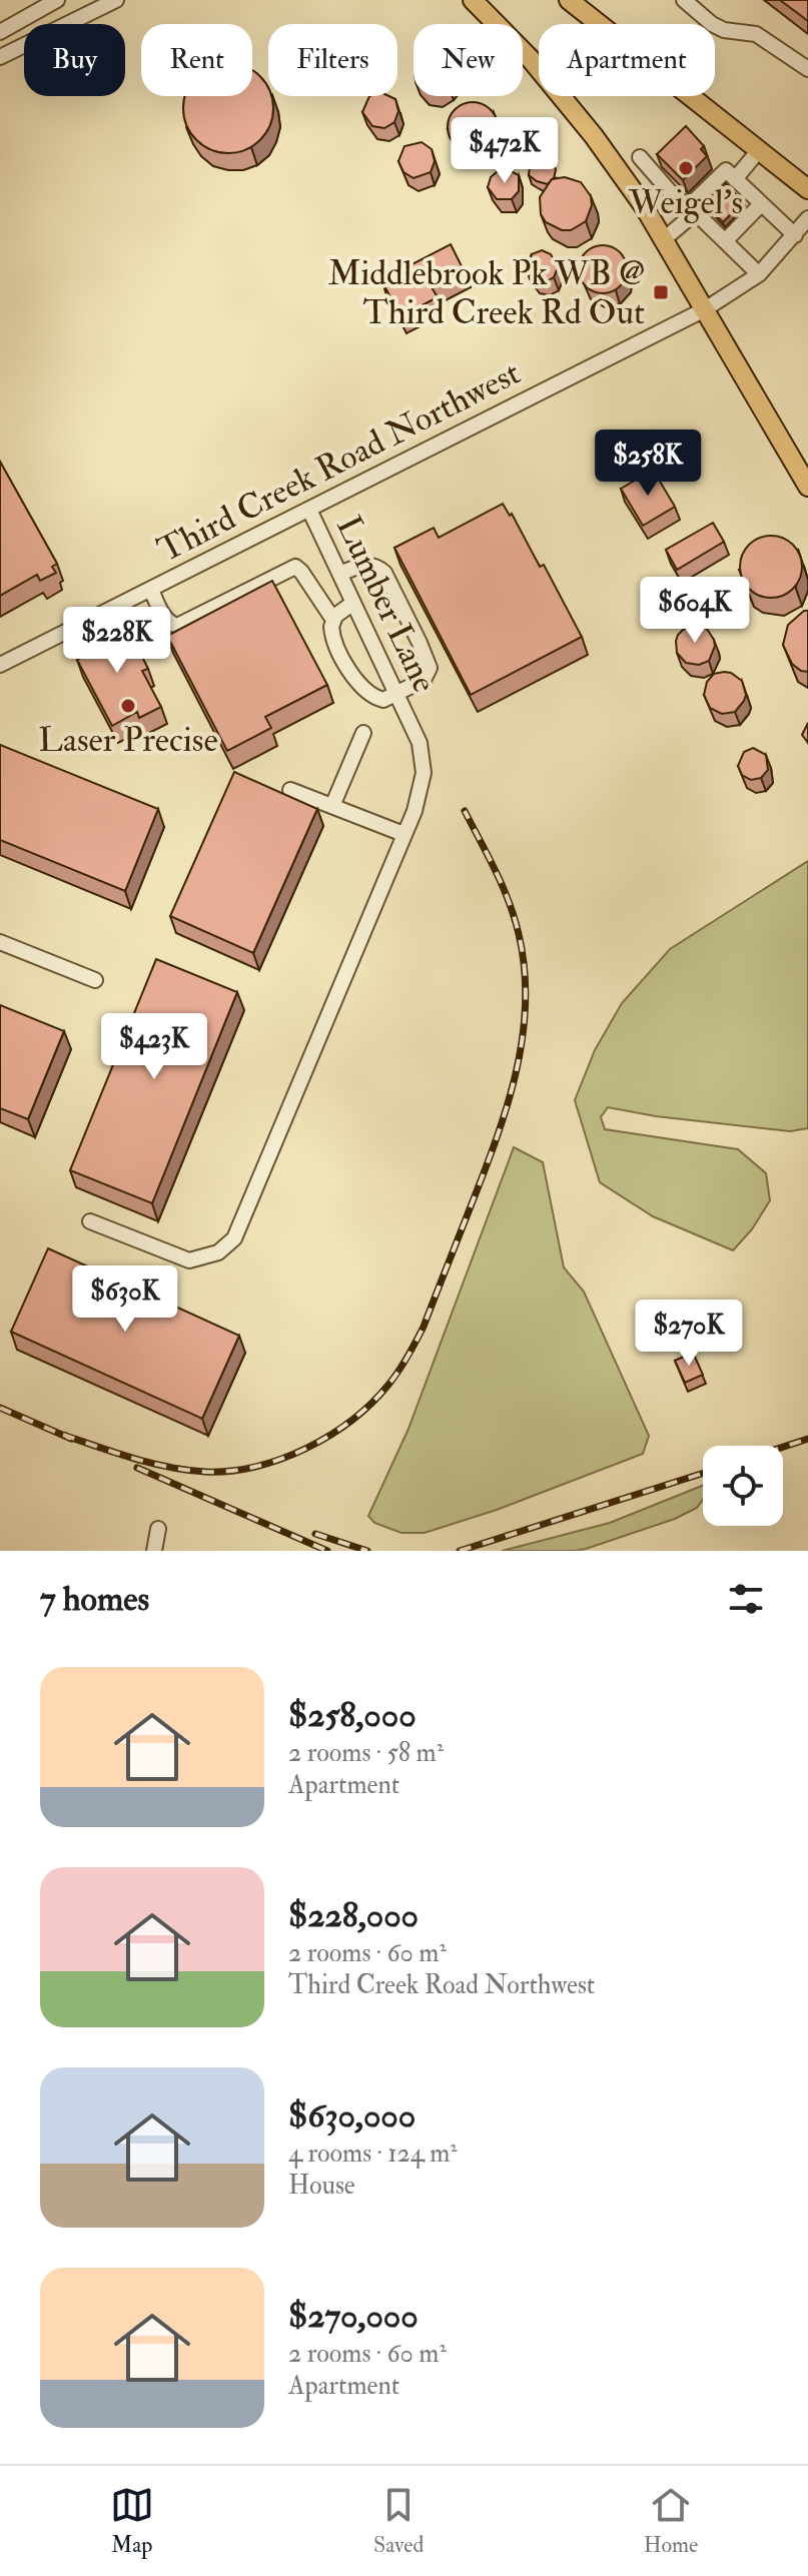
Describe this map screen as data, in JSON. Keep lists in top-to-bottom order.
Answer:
{
  "streets": {
    "street": ["Third Creek Road Northwest", "Lumber Lane"]
  },
  "crossings": [
    ["Third Creek Road Northwest", "Lumber Lane"]
  ],
  "places": {
    "other": ["Weigel's", "Laser Precise"],
    "transit": ["Middlebrook Pk WB @ Third Creek Rd Out"]
  },
  "page": {
    "chip": [
      "Buy",
      "Rent",
      "Filters",
      "New",
      "Apartment"
    ],
    "price": [
      "$472K",
      "$258K",
      "$604K",
      "$228K",
      "$423K",
      "$630K",
      "$270K"
    ],
    "heading": "7 homes",
    "list": [
      {
        "name": "$258,000",
        "note": "2 rooms · 58 m² · Apartment"
      },
      {
        "name": "$228,000",
        "note": "2 rooms · 60 m² · Third Creek Road Northwest"
      },
      {
        "name": "$630,000",
        "note": "4 rooms · 124 m² · House"
      },
      {
        "name": "$270,000",
        "note": "2 rooms · 60 m² · Apartment"
      }
    ],
    "tabs": ["Map", "Saved", "Home"]
  }
}
